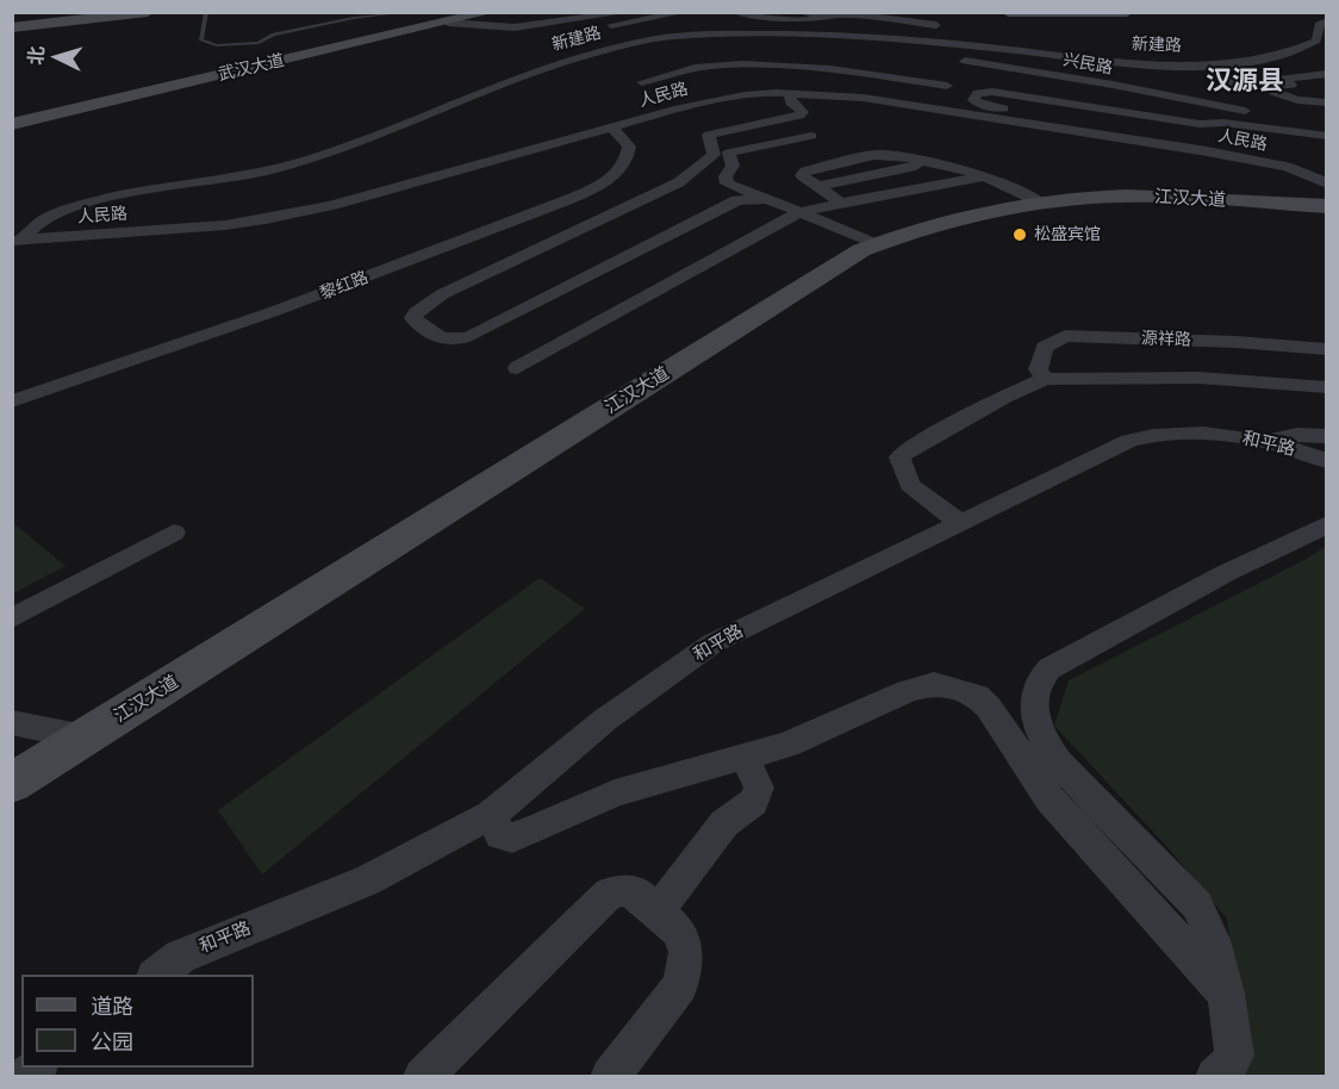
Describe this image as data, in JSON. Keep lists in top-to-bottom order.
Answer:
{
  "streets": {
    "main road": ["武汉大道", "江汉大道"],
    "street": [
      "新建路",
      "兴民路",
      "人民路",
      "黎红路",
      "源祥路",
      "和平路"
    ]
  },
  "crossings": [
    ["新建路", "人民路"],
    ["人民路", "黎红路"]
  ],
  "districts": ["汉源县"],
  "places": ["松盛宾馆"],
  "legend": ["道路", "公园"],
  "north": "left"
}
